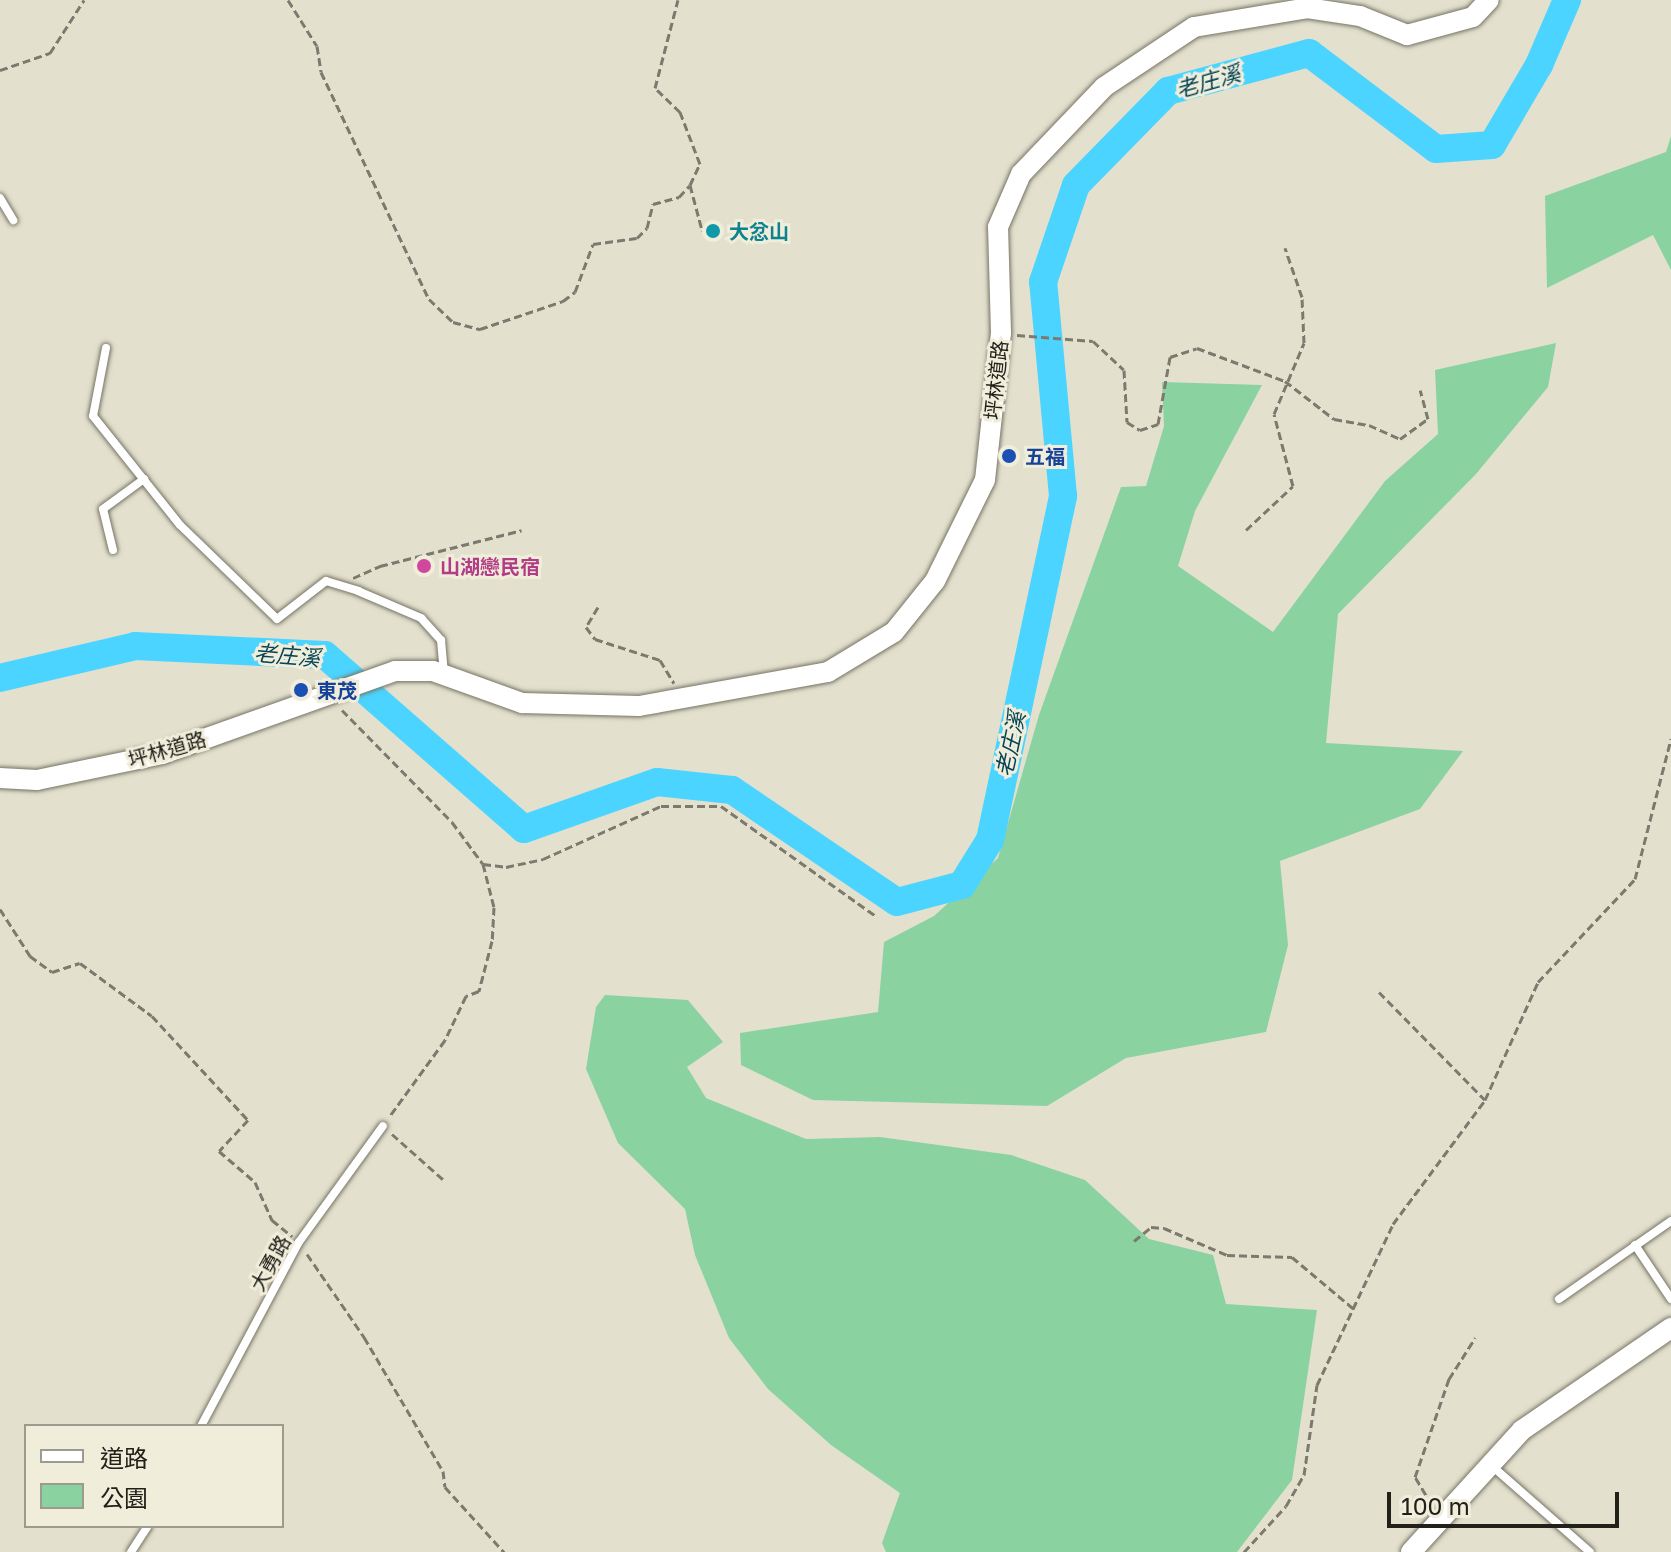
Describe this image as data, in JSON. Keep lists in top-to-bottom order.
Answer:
{
  "streets": {
    "street": ["坪林道路"],
    "lane": ["大勇路"]
  },
  "water": ["老庄溪"],
  "places": [
    "大忿山",
    "五福",
    "山湖戀民宿",
    "東茂"
  ],
  "legend": ["道路", "公園"],
  "scale_bar": "100 m"
}
